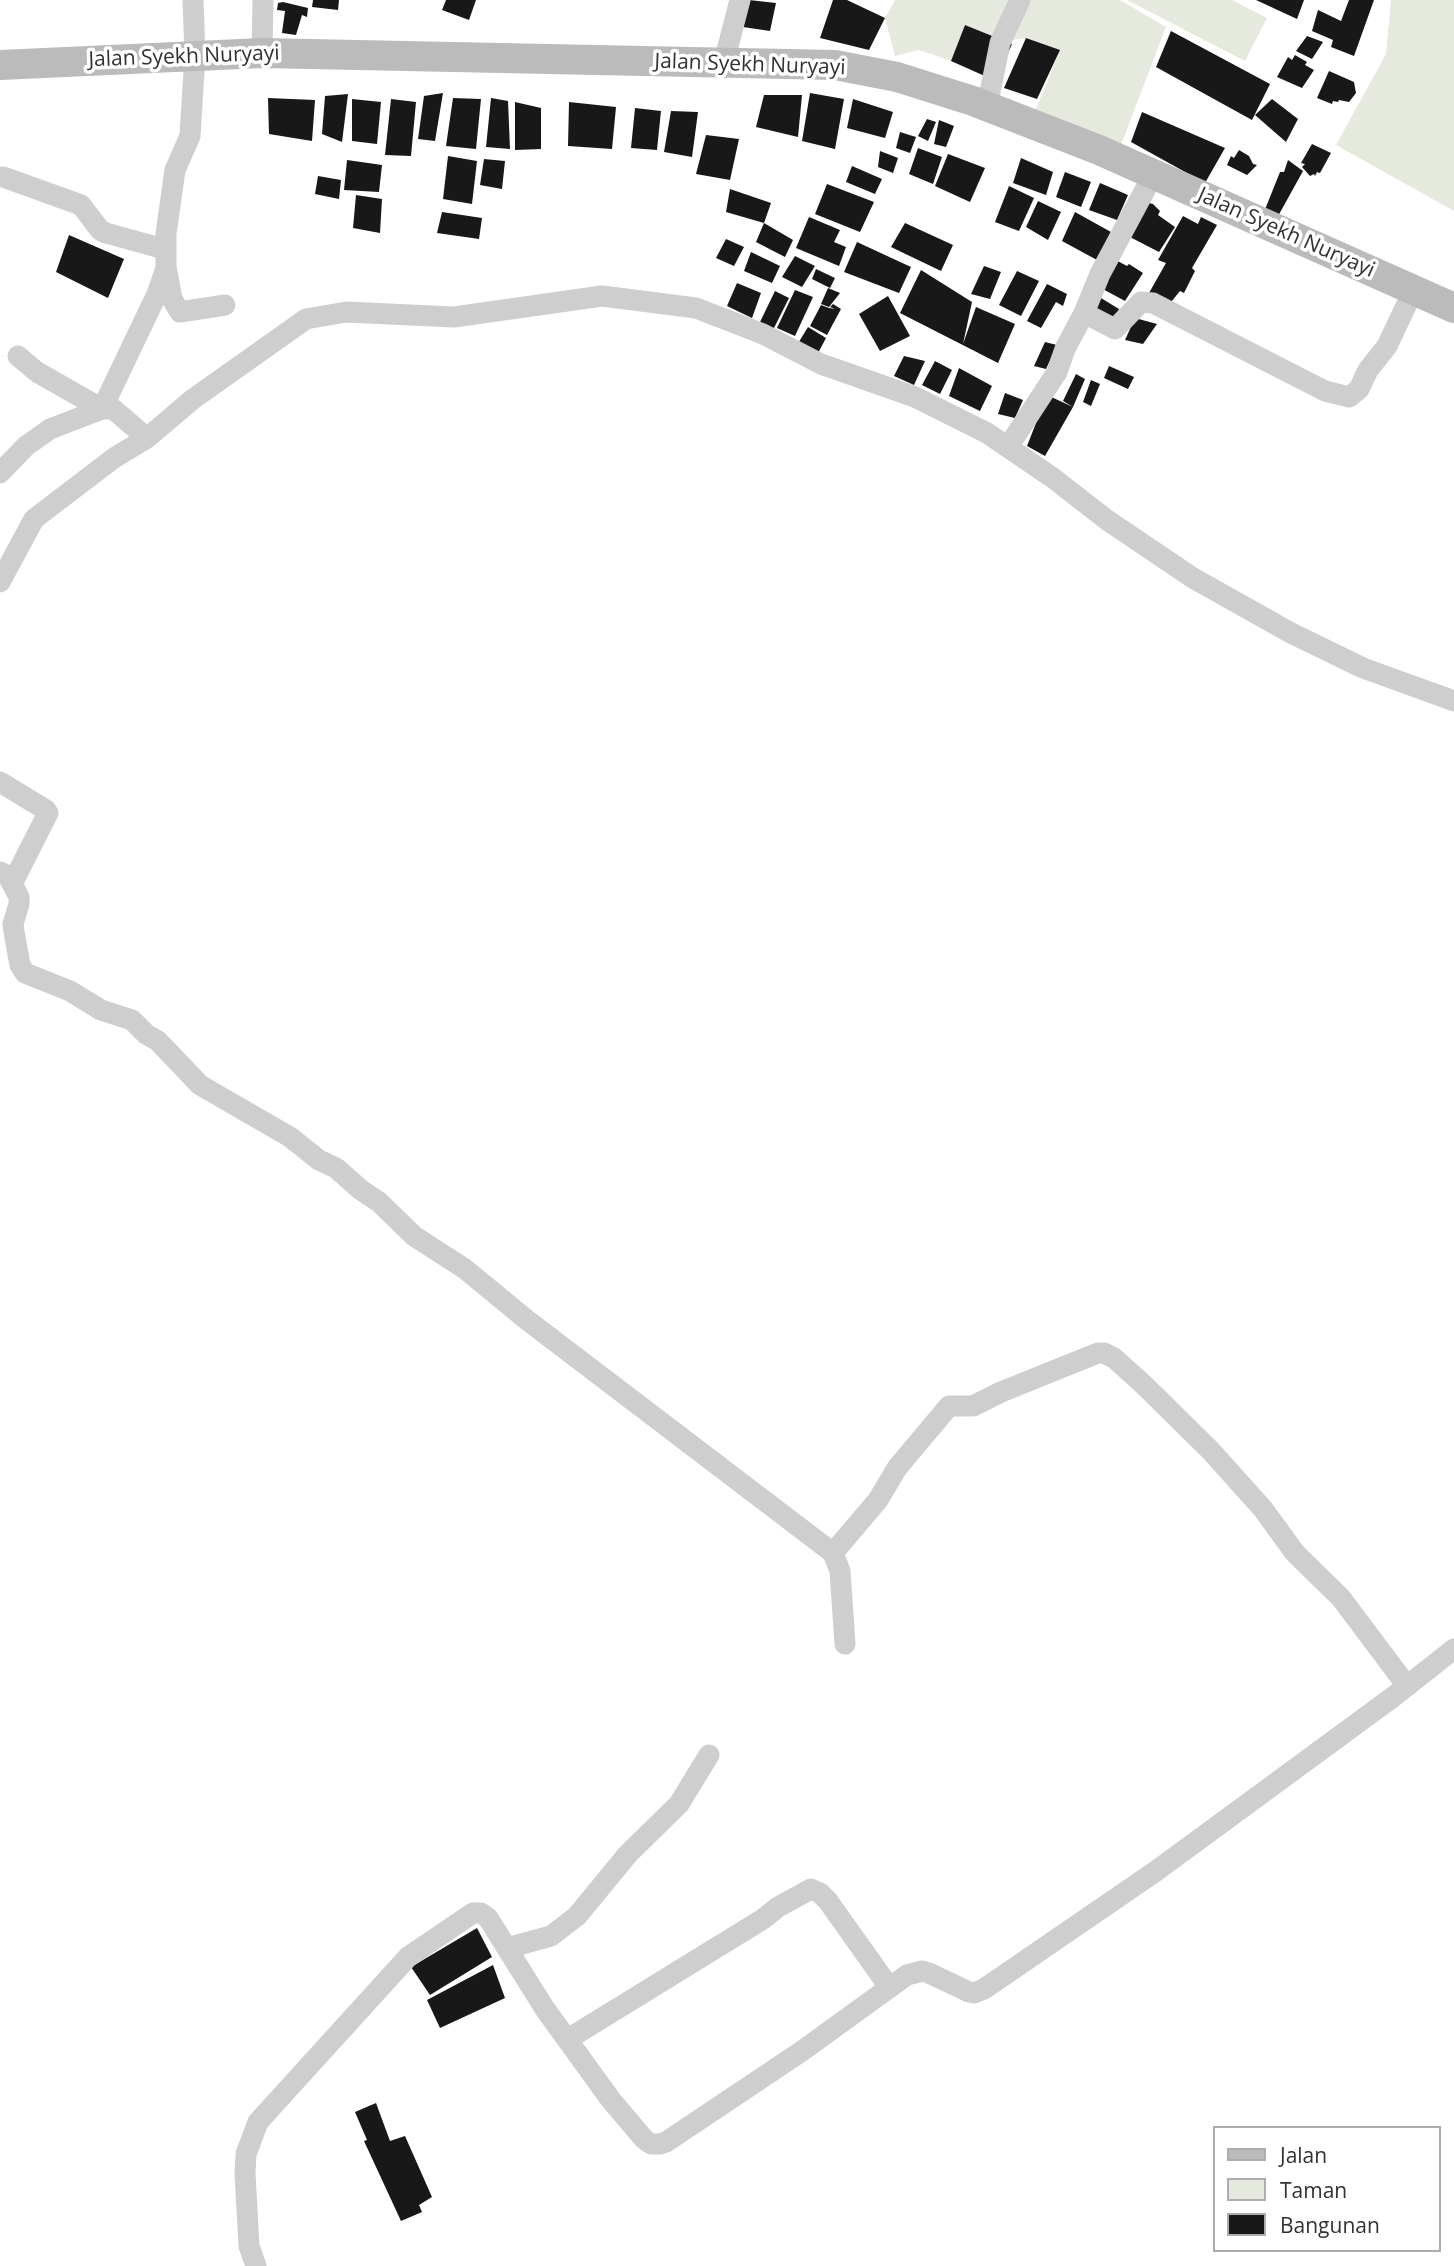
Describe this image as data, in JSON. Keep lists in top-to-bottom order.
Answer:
{
  "streets": {
    "main road": ["Jalan Syekh Nuryayi"]
  },
  "legend": ["Jalan", "Taman", "Bangunan"]
}
